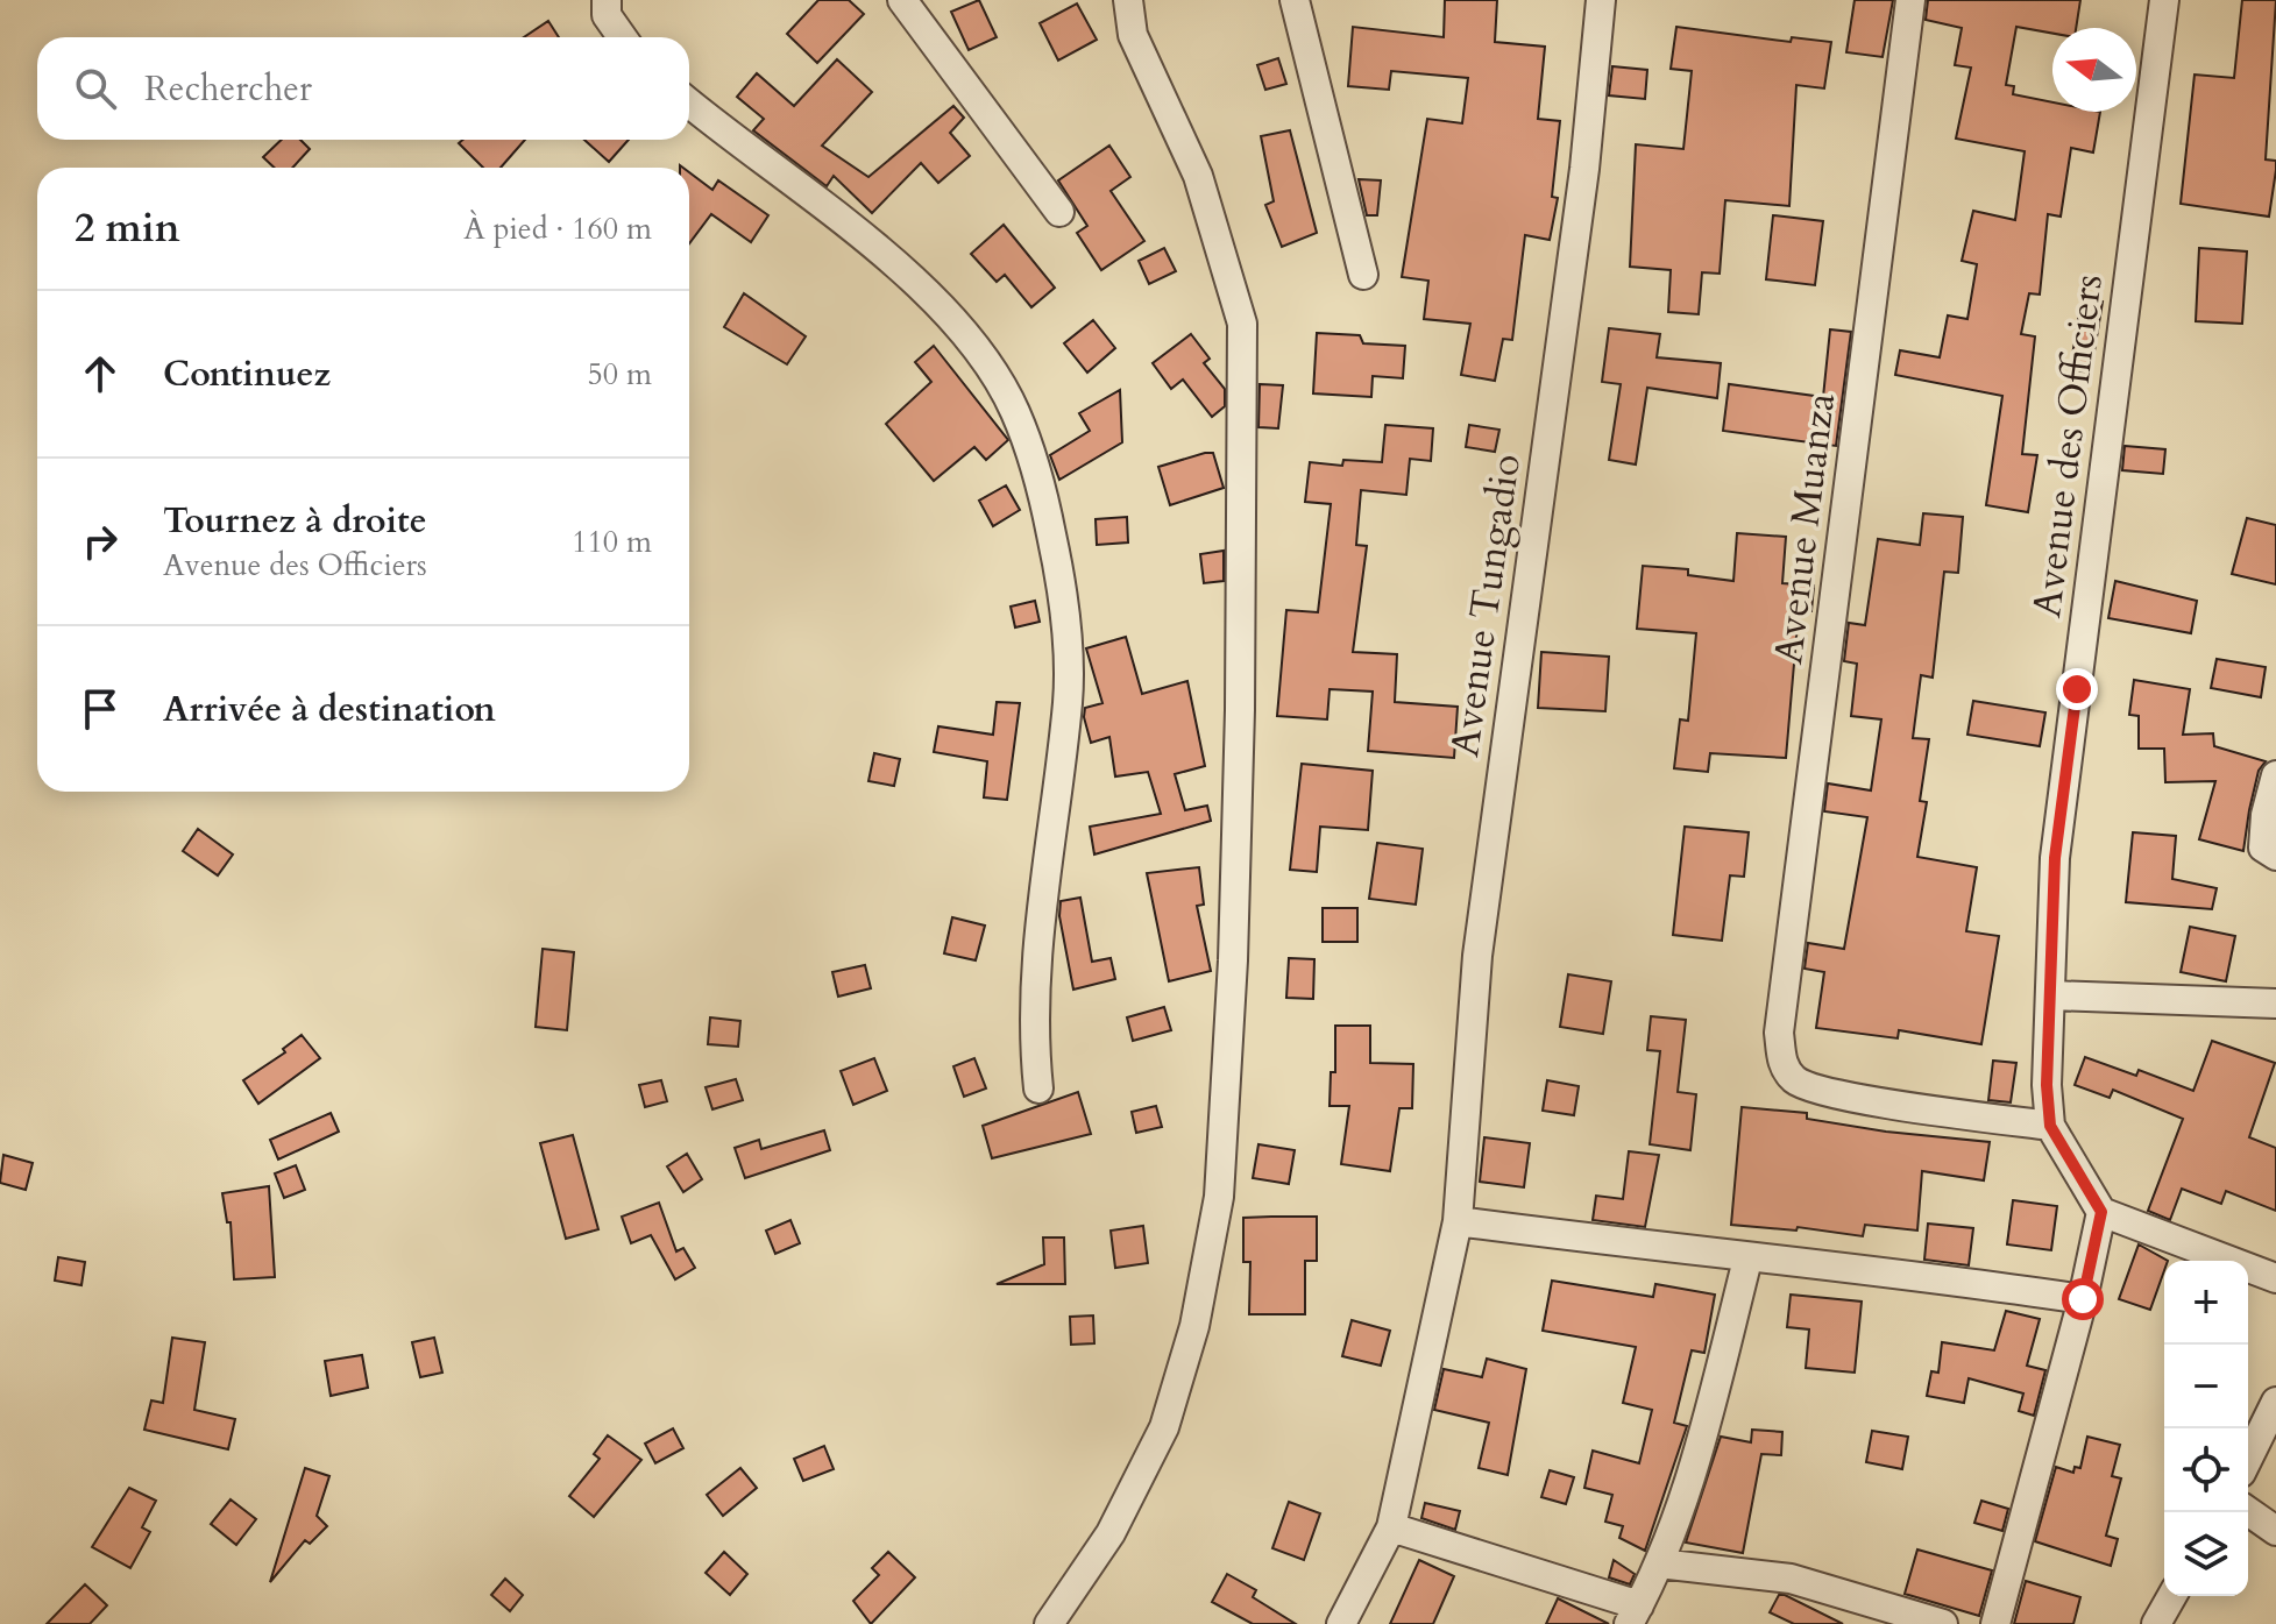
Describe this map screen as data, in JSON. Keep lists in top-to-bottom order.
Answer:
{
  "streets": {
    "street": ["Avenue des Officiers", "Avenue Muanza", "Avenue Tungadio"]
  },
  "crossings": [
    ["Avenue des Officiers", "Avenue Muanza"]
  ],
  "north": "left",
  "page": {
    "search": "Rechercher",
    "heading": ["2 min", "À pied · 160 m"],
    "list": [
      ["Continuez", "50 m"],
      ["Tournez à droite", "Avenue des Officiers", "110 m"],
      "Arrivée à destination"
    ],
    "map_buttons": ["+", "−"]
  }
}
